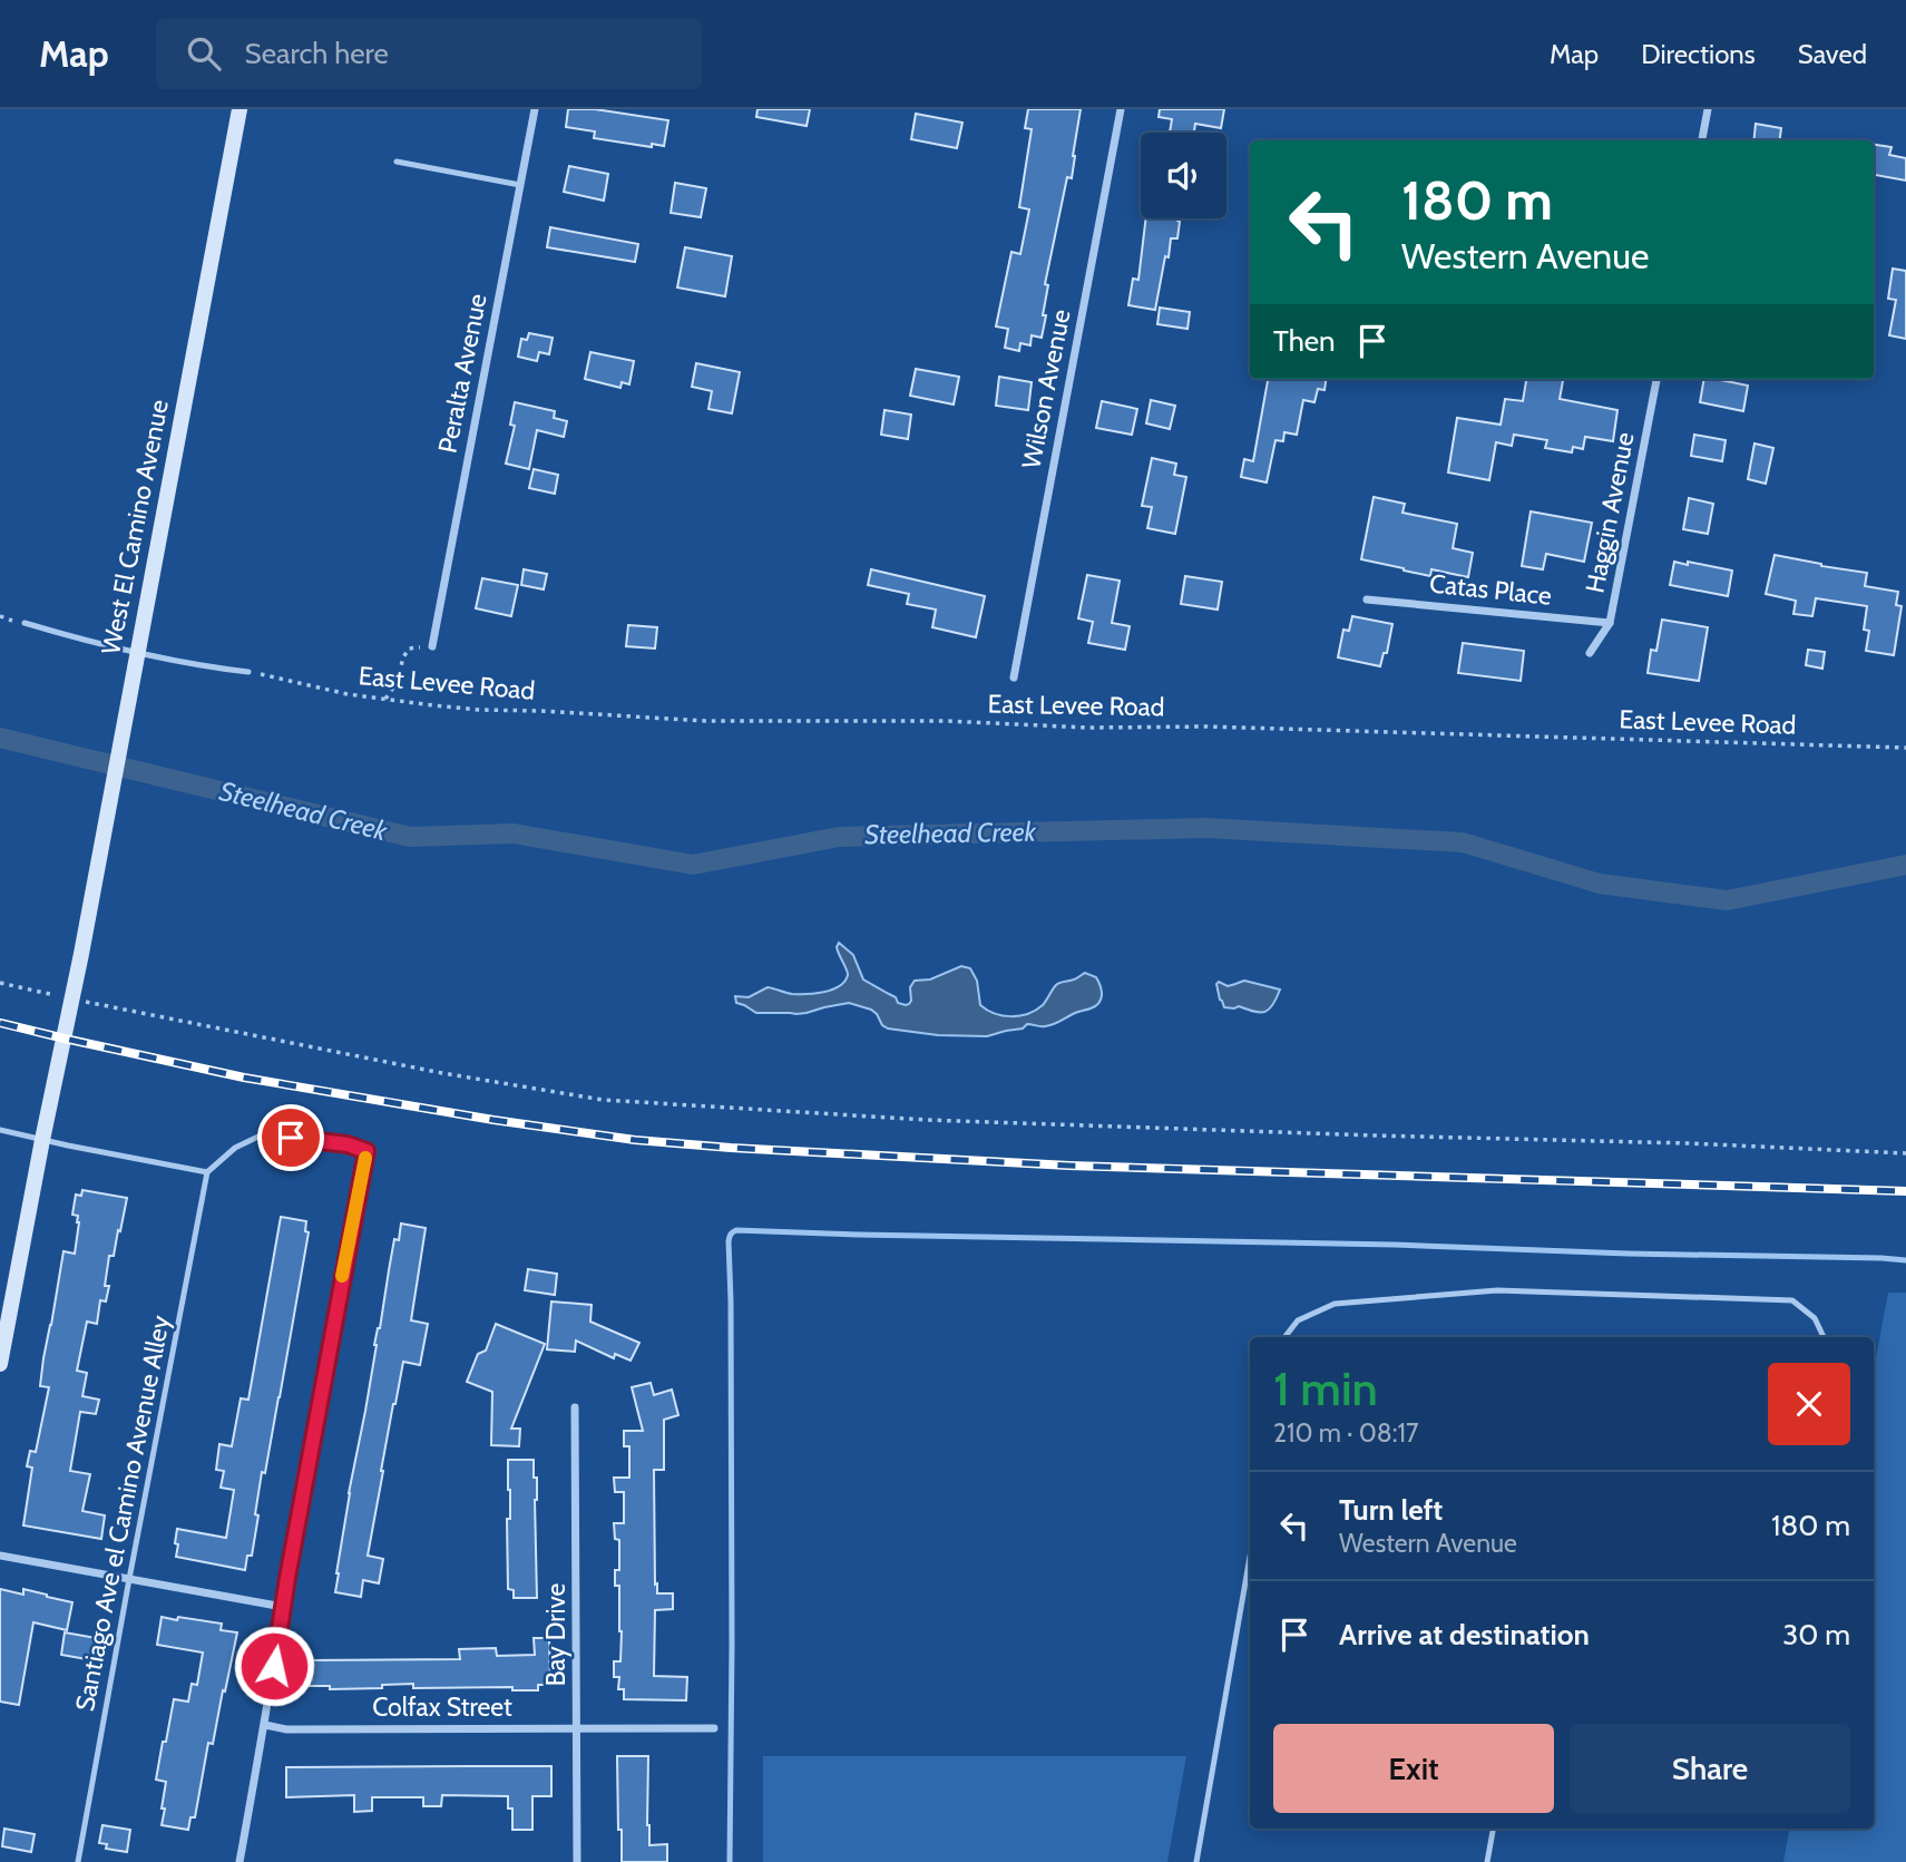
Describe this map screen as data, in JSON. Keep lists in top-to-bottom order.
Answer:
{
  "streets": {
    "main road": ["West El Camino Avenue"],
    "street": [
      "Peralta Avenue",
      "Wilson Avenue",
      "Haggin Avenue",
      "Catas Place",
      "Bay Drive",
      "Colfax Street"
    ],
    "lane": ["Santiago Ave el Camino Avenue Alley"],
    "path": ["East Levee Road"]
  },
  "crossings": [
    ["Haggin Avenue", "Catas Place"],
    ["Bay Drive", "Colfax Street"]
  ],
  "water": ["Steelhead Creek"],
  "page": {
    "header": "Map",
    "search": "Search here",
    "nav": ["Map", "Directions", "Saved"],
    "turn": ["180 m", "Western Avenue"],
    "then": "Then",
    "heading": ["1 min", "210 m · 08:17"],
    "list": [
      {
        "name": "Turn left",
        "note": "Western Avenue",
        "value": "180 m"
      },
      {
        "name": "Arrive at destination",
        "value": "30 m"
      }
    ],
    "buttons": ["Exit", "Share"]
  }
}
